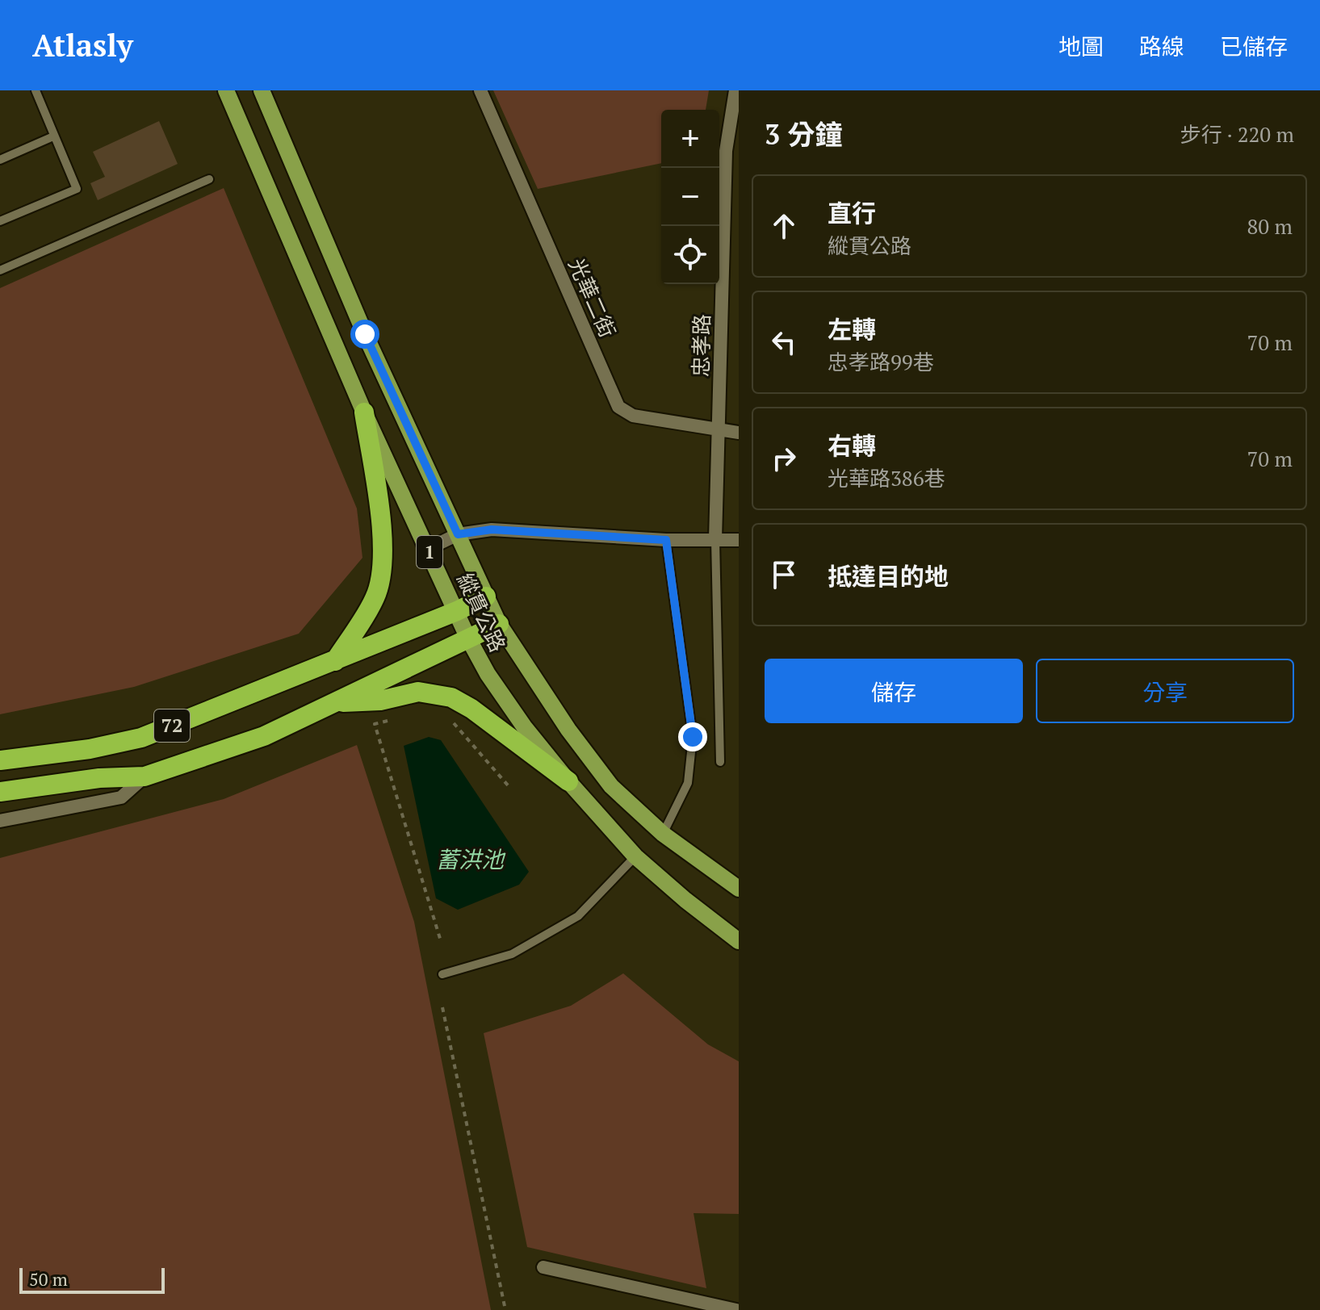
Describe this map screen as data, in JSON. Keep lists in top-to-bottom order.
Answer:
{
  "streets": {
    "highway": ["72"],
    "main road": ["1", "縱貫公路"],
    "street": ["光華二街", "忠孝路"]
  },
  "crossings": [
    ["光華二街", "忠孝路"]
  ],
  "water": ["蓄洪池"],
  "scale_bar": "50 m",
  "page": {
    "header": "Atlasly",
    "nav": ["地圖", "路線", "已儲存"],
    "heading": ["3 分鐘", "步行 · 220 m"],
    "map_buttons": ["+", "−"],
    "list": [
      ["直行", "縱貫公路", "80 m"],
      ["左轉", "忠孝路99巷", "70 m"],
      ["右轉", "光華路386巷", "70 m"],
      "抵達目的地"
    ],
    "buttons": ["儲存", "分享"],
    "scale": "50 m"
  }
}
